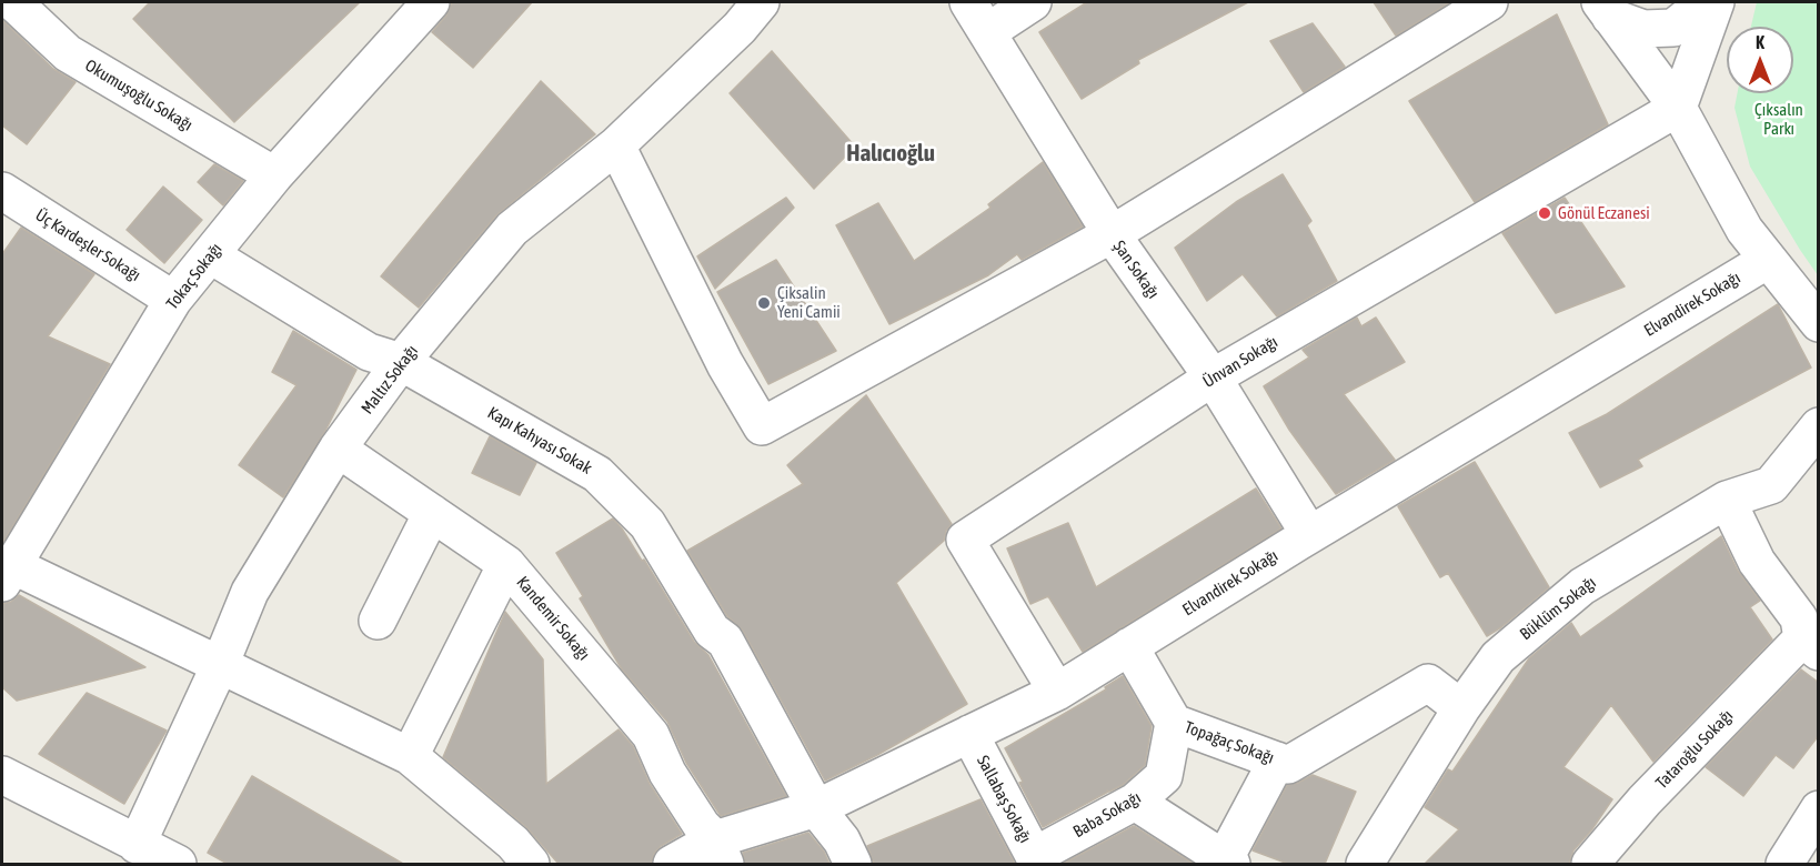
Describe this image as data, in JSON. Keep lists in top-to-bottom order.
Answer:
{
  "streets": {
    "street": [
      "Okumuşoğlu Sokağı",
      "Üç Kardeşler Sokağı",
      "Şan Sokağı",
      "Tokaç Sokağı",
      "Elvandirek Sokağı",
      "Ünvan Sokağı",
      "Maltız Sokağı",
      "Kapı Kahyası Sokak",
      "Büklüm Sokağı",
      "Kandemir Sokağı",
      "Topağaç Sokağı",
      "Tataroğlu Sokağı",
      "Sallabaş Sokağı",
      "Baba Sokağı"
    ]
  },
  "crossings": [
    ["Okumuşoğlu Sokağı", "Tokaç Sokağı"],
    ["Üç Kardeşler Sokağı", "Tokaç Sokağı"],
    ["Şan Sokağı", "Elvandirek Sokağı"],
    ["Şan Sokağı", "Ünvan Sokağı"],
    ["Tokaç Sokağı", "Kapı Kahyası Sokak"],
    ["Elvandirek Sokağı", "Ünvan Sokağı"],
    ["Elvandirek Sokağı", "Kapı Kahyası Sokak"],
    ["Elvandirek Sokağı", "Kandemir Sokağı"],
    ["Elvandirek Sokağı", "Topağaç Sokağı"],
    ["Elvandirek Sokağı", "Sallabaş Sokağı"],
    ["Maltız Sokağı", "Kapı Kahyası Sokak"],
    ["Maltız Sokağı", "Kandemir Sokağı"],
    ["Büklüm Sokağı", "Topağaç Sokağı"],
    ["Topağaç Sokağı", "Baba Sokağı"],
    ["Sallabaş Sokağı", "Baba Sokağı"]
  ],
  "districts": ["Halıcıoğlu"],
  "parks": ["Çıksalın Parkı"],
  "places": ["Gönül Eczanesi", "Çiksalin Yeni Camii"],
  "north": "top"
}
